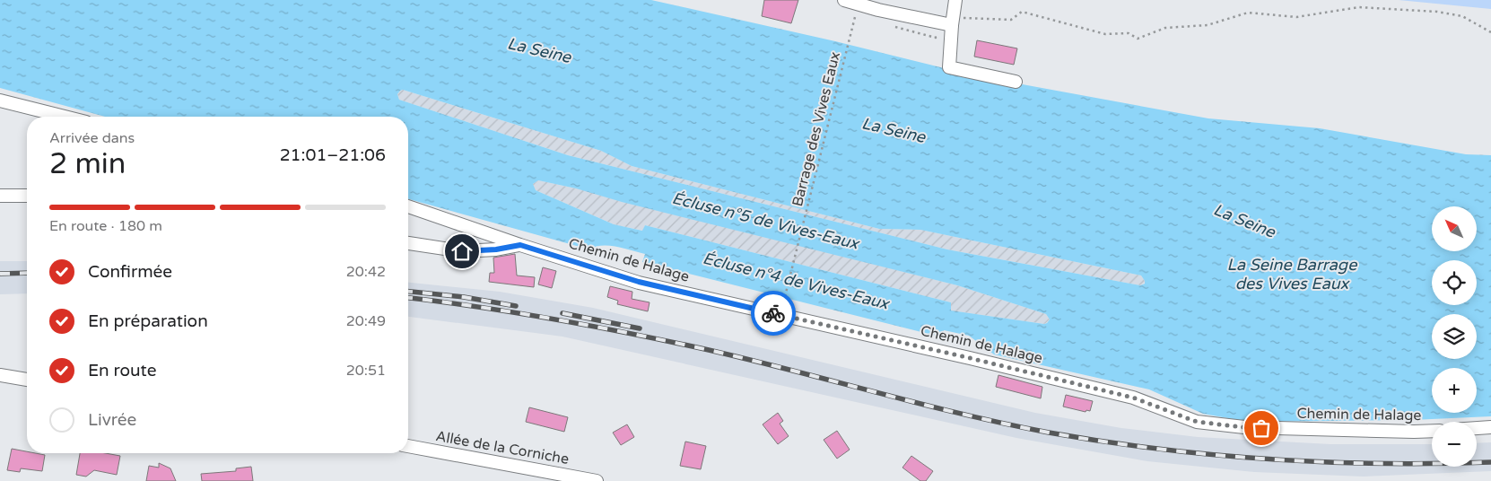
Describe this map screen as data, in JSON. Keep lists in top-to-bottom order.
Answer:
{
  "streets": {
    "street": ["Chemin de Halage", "Allée de la Corniche"],
    "path": ["Barrage des Vives Eaux"]
  },
  "water": [
    "La Seine",
    "Écluse n°5 de Vives-Eaux",
    "La Seine Barrage des Vives Eaux",
    "Écluse n°4 de Vives-Eaux"
  ],
  "north": "top left",
  "page": {
    "heading": ["2 min", "Arrivée dans", "21:01–21:06"],
    "bar": "En route · 180 m",
    "map_buttons": ["+", "−"],
    "list": [
      ["Confirmée", "20:42"],
      ["En préparation", "20:49"],
      ["En route", "20:51"],
      "Livrée"
    ]
  }
}
